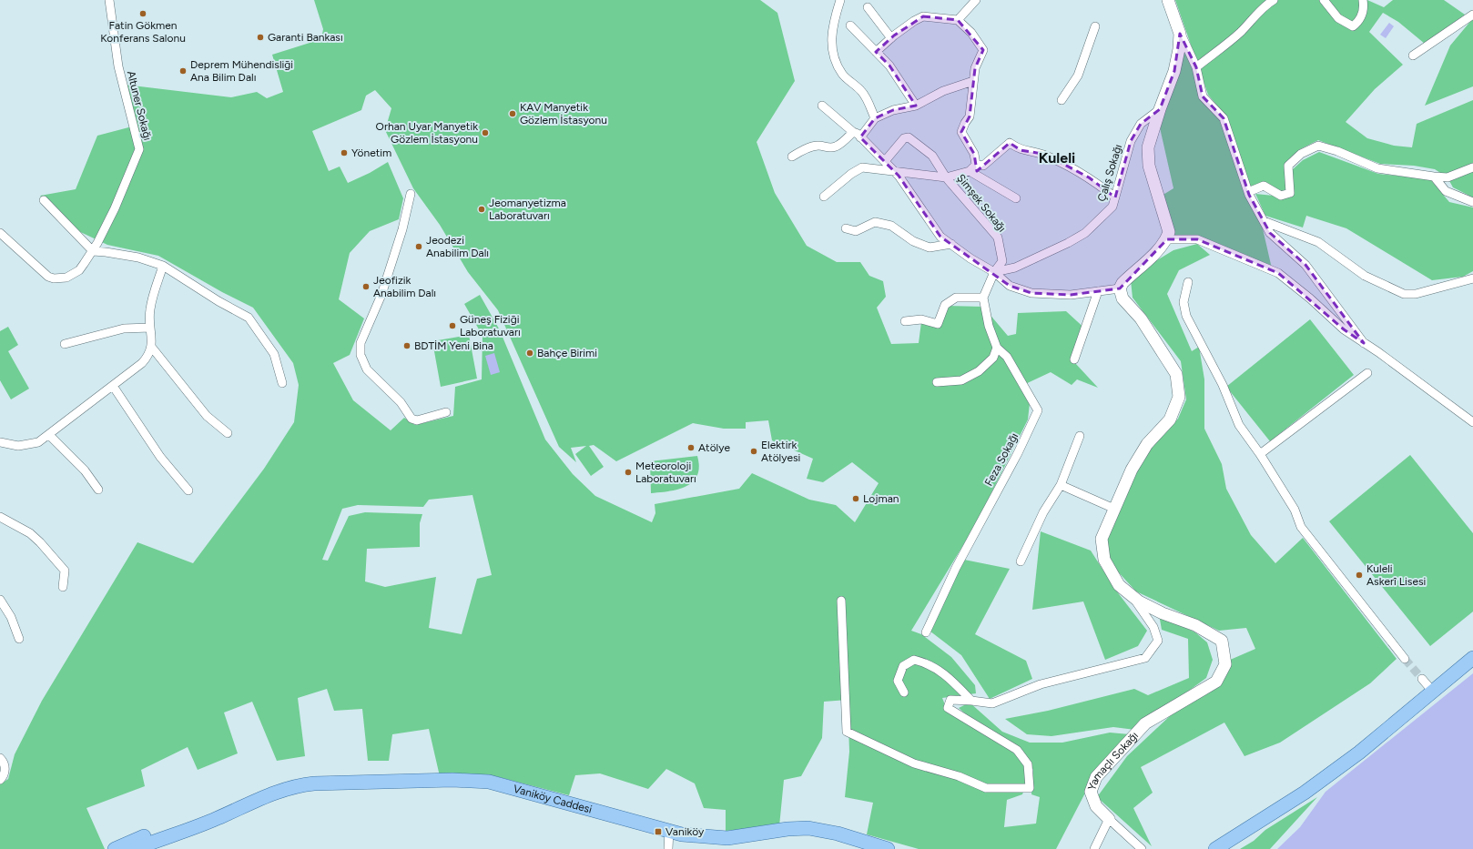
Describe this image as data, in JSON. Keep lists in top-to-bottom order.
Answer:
{
  "streets": {
    "main road": ["Vaniköy Caddesi"],
    "street": [
      "Altuner Sokağı",
      "Çalış Sokağı",
      "Şimşek Sokağı",
      "Feza Sokağı",
      "Yamaçlı Sokağı"
    ]
  },
  "crossings": [
    ["Çalış Sokağı", "Şimşek Sokağı"],
    ["Şimşek Sokağı", "Feza Sokağı"]
  ],
  "districts": ["Kuleli"],
  "places": {
    "other": [
      "Fatin Gökmen Konferans Salonu",
      "Garanti Bankası",
      "Deprem Mühendisliği Ana Bilim Dalı",
      "KAV Manyetik Gözlem İstasyonu",
      "Orhan Uyar Manyetik Gözlem İstasyonu",
      "Yönetim",
      "Jeomanyetizma Laboratuvarı",
      "Jeodezi Anabilim Dalı",
      "Jeofizik Anabilim Dalı",
      "Güneş Fiziği Laboratuvarı",
      "BDTİM Yeni Bina",
      "Bahçe Birimi",
      "Atölye",
      "Elektirk Atölyesi",
      "Meteoroloji Laboratuvarı",
      "Lojman",
      "Kuleli Askerî Lisesi"
    ],
    "transit": ["Vaniköy"]
  }
}
